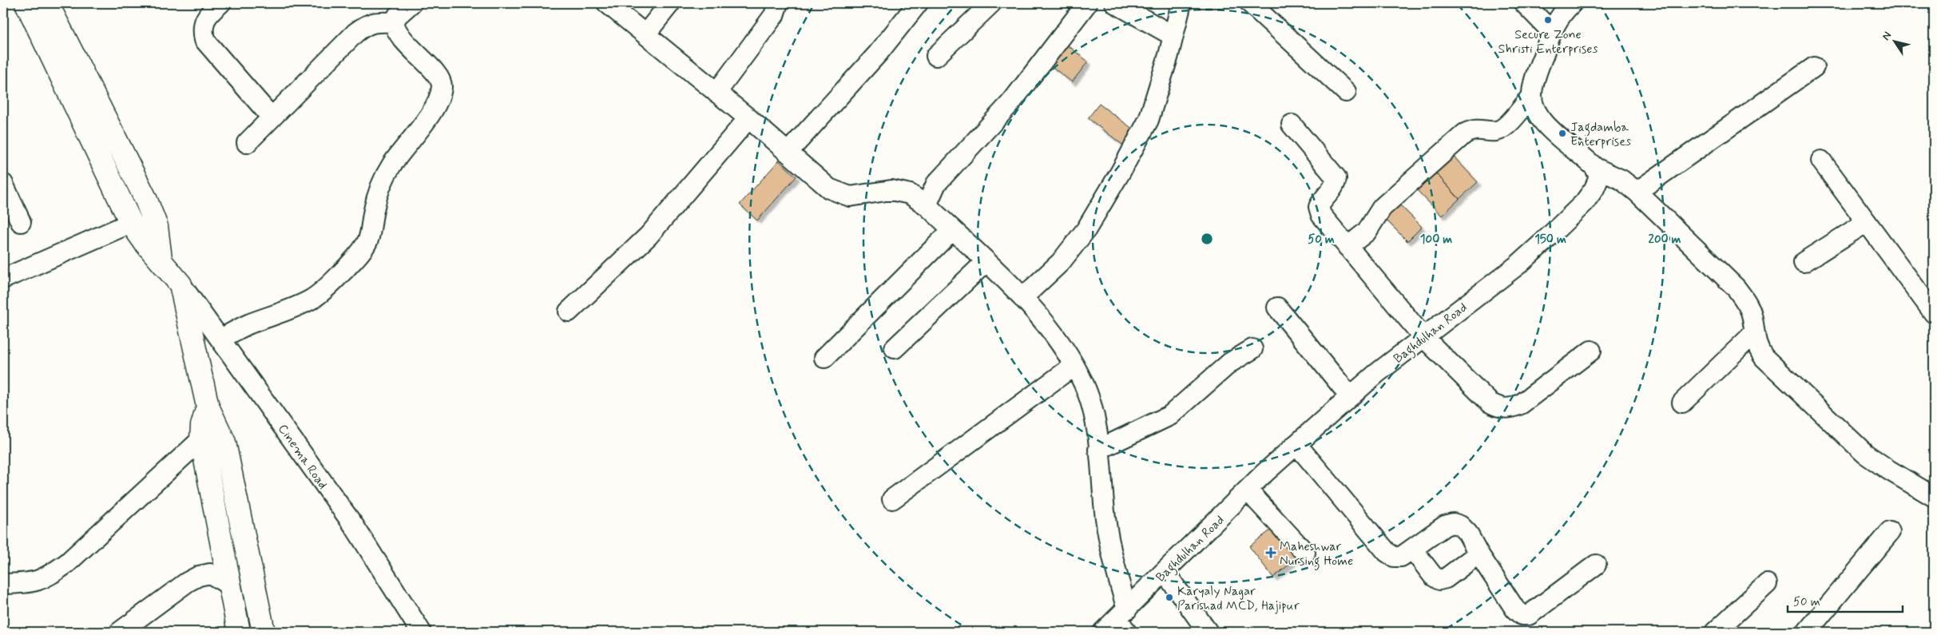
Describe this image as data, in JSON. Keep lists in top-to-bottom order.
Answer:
{
  "streets": {
    "street": ["Baghdulhan Road", "Cinema Road"]
  },
  "places": {
    "other": ["Secure Zone Shristi Enterprises", "Jagdamba Enterprises", "Karyaly Nagar Parishad MCD, Hajipur"],
    "health": ["Maheshwar Nursing Home"]
  },
  "scale_bar": "50 m",
  "north": "top left",
  "rings": [
    "50 m",
    "100 m",
    "150 m",
    "200 m"
  ]
}
